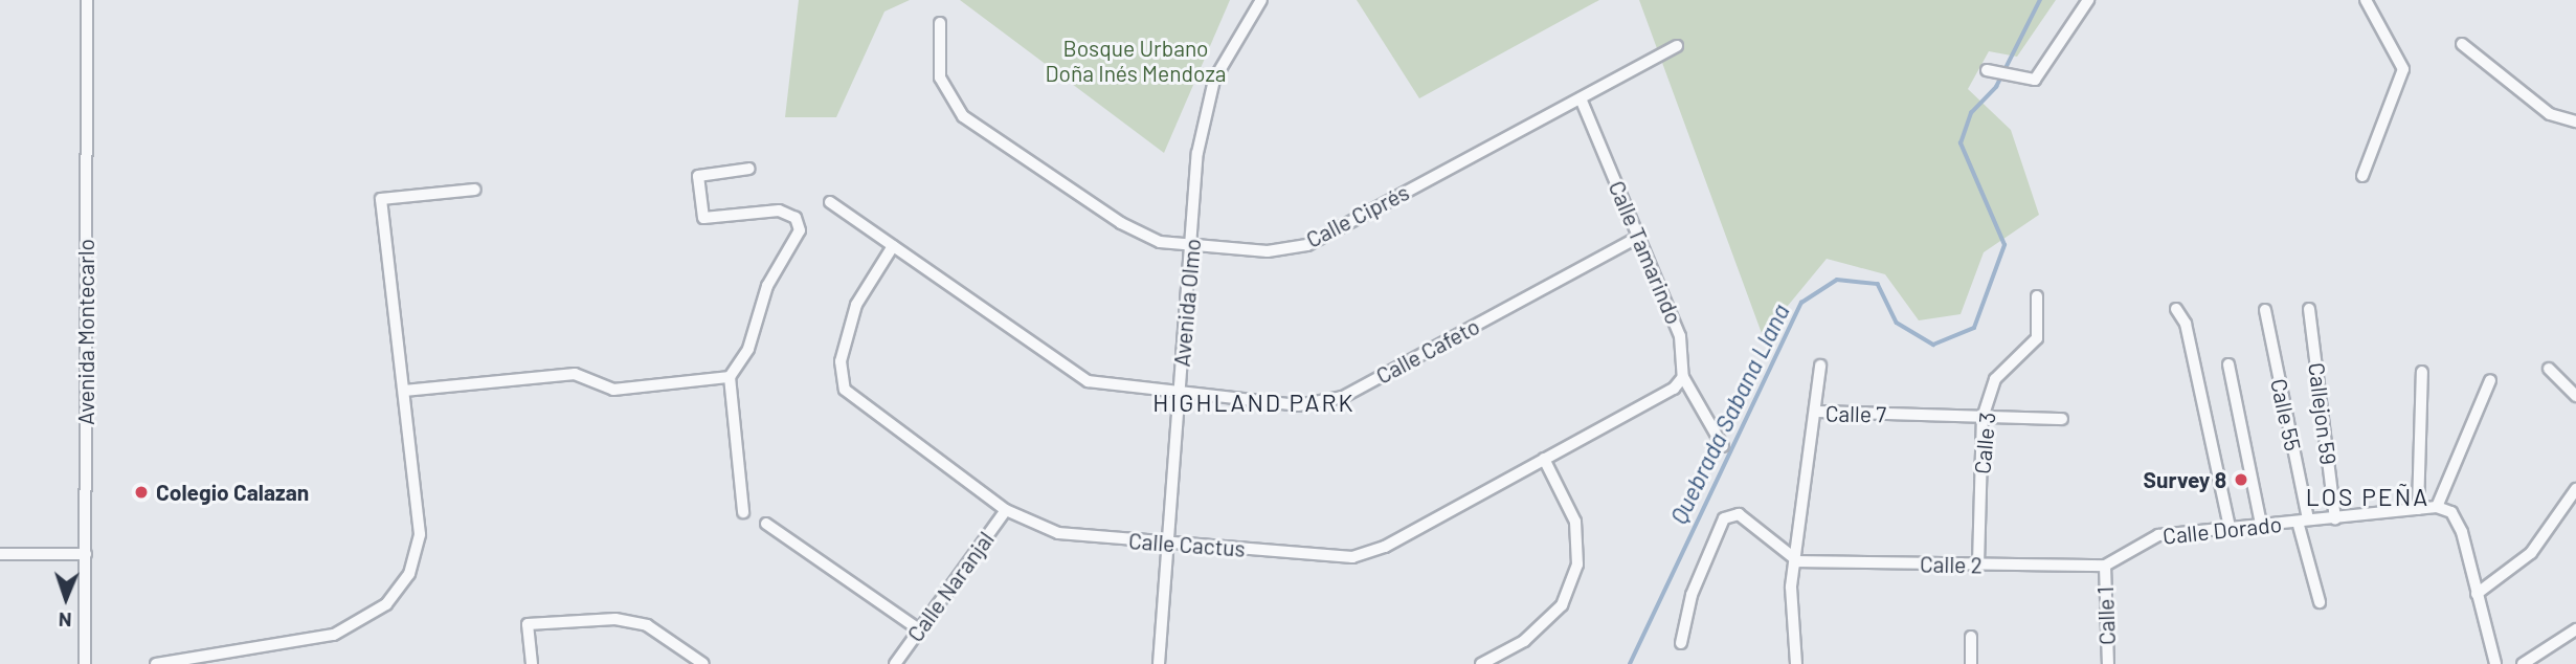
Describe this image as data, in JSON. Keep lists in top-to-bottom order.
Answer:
{
  "streets": {
    "street": [
      "Calle Ciprés",
      "Calle Tamarindo",
      "Avenida Olmo",
      "Avenida Montecarlo",
      "Calle Cafeto",
      "Calle 7",
      "Callejon 59",
      "Calle 55",
      "Calle 3",
      "Calle Dorado",
      "Calle Cactus",
      "Calle 2",
      "Calle Naranjal",
      "Calle 1"
    ]
  },
  "crossings": [
    ["Calle Ciprés", "Calle Tamarindo"],
    ["Calle Ciprés", "Avenida Olmo"],
    ["Calle Tamarindo", "Calle Cafeto"],
    ["Calle Tamarindo", "Calle Cactus"],
    ["Avenida Olmo", "Calle Cafeto"],
    ["Avenida Olmo", "Calle Cactus"],
    ["Calle Cafeto", "Calle Cactus"],
    ["Calle 7", "Calle 3"],
    ["Calle 7", "Calle 2"],
    ["Callejon 59", "Calle Dorado"],
    ["Calle 55", "Calle Dorado"],
    ["Calle 3", "Calle 2"],
    ["Calle Dorado", "Calle 1"],
    ["Calle Cactus", "Calle Naranjal"],
    ["Calle 2", "Calle 1"]
  ],
  "districts": ["HIGHLAND PARK", "LOS PEÑA"],
  "water": ["Quebrada Sabana Llana"],
  "parks": ["Bosque Urbano Doña Inés Mendoza"],
  "places": ["Survey 8", "Colegio Calazan"],
  "north": "bottom"
}
